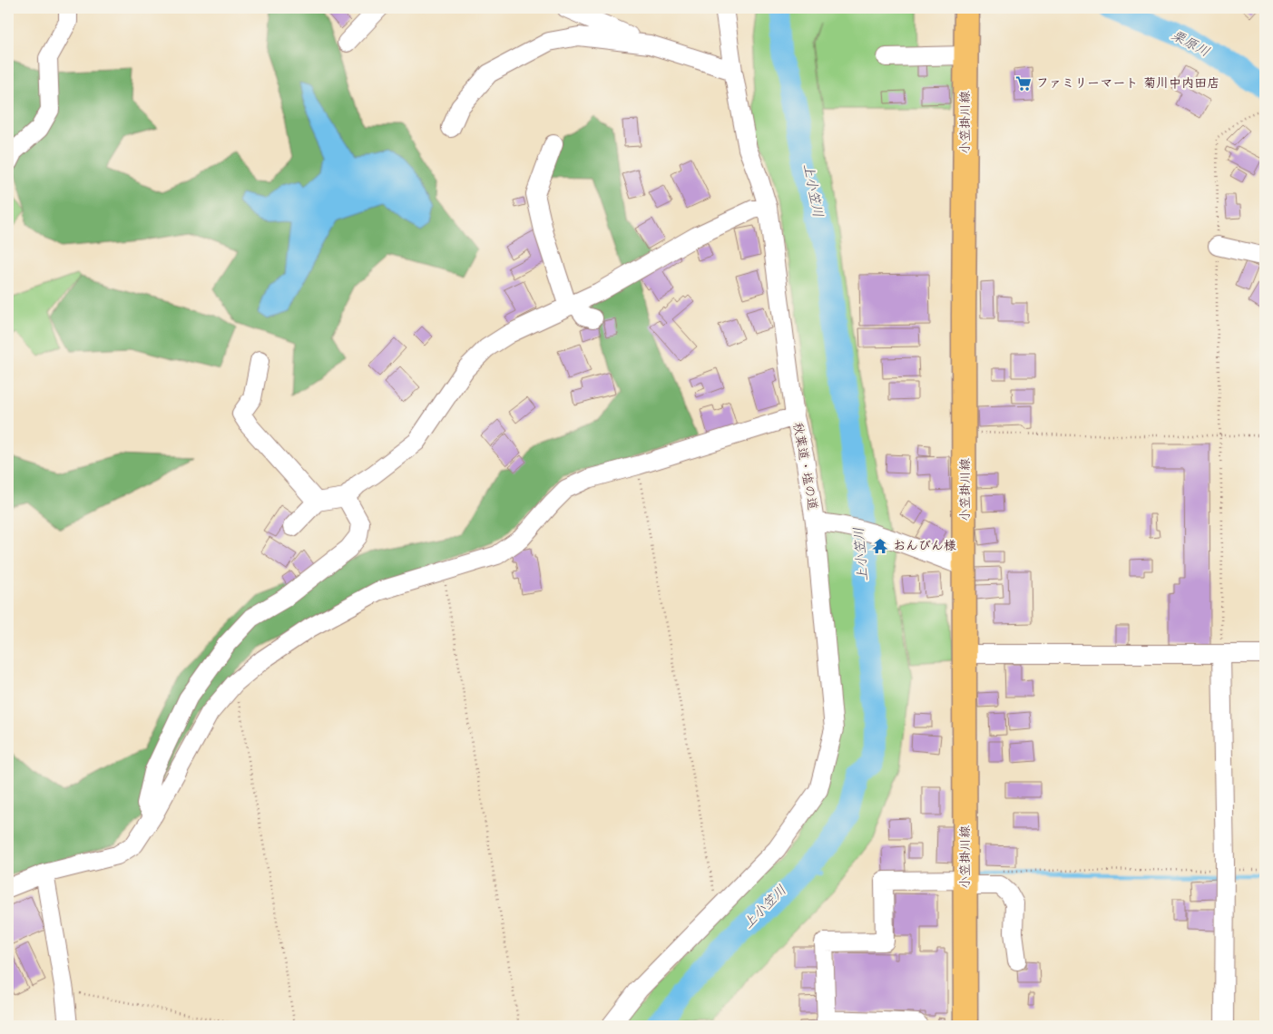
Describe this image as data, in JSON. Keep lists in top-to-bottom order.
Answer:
{
  "streets": {
    "main road": ["小笠掛川線"],
    "street": ["秋葉道・塩の道"]
  },
  "crossings": [
    ["小笠掛川線", "秋葉道・塩の道"]
  ],
  "water": ["栗原川", "上小笠川"],
  "places": {
    "supermarket": ["ファミリーマート 菊川中内田店"],
    "temple": ["おんびん様"]
  }
}
